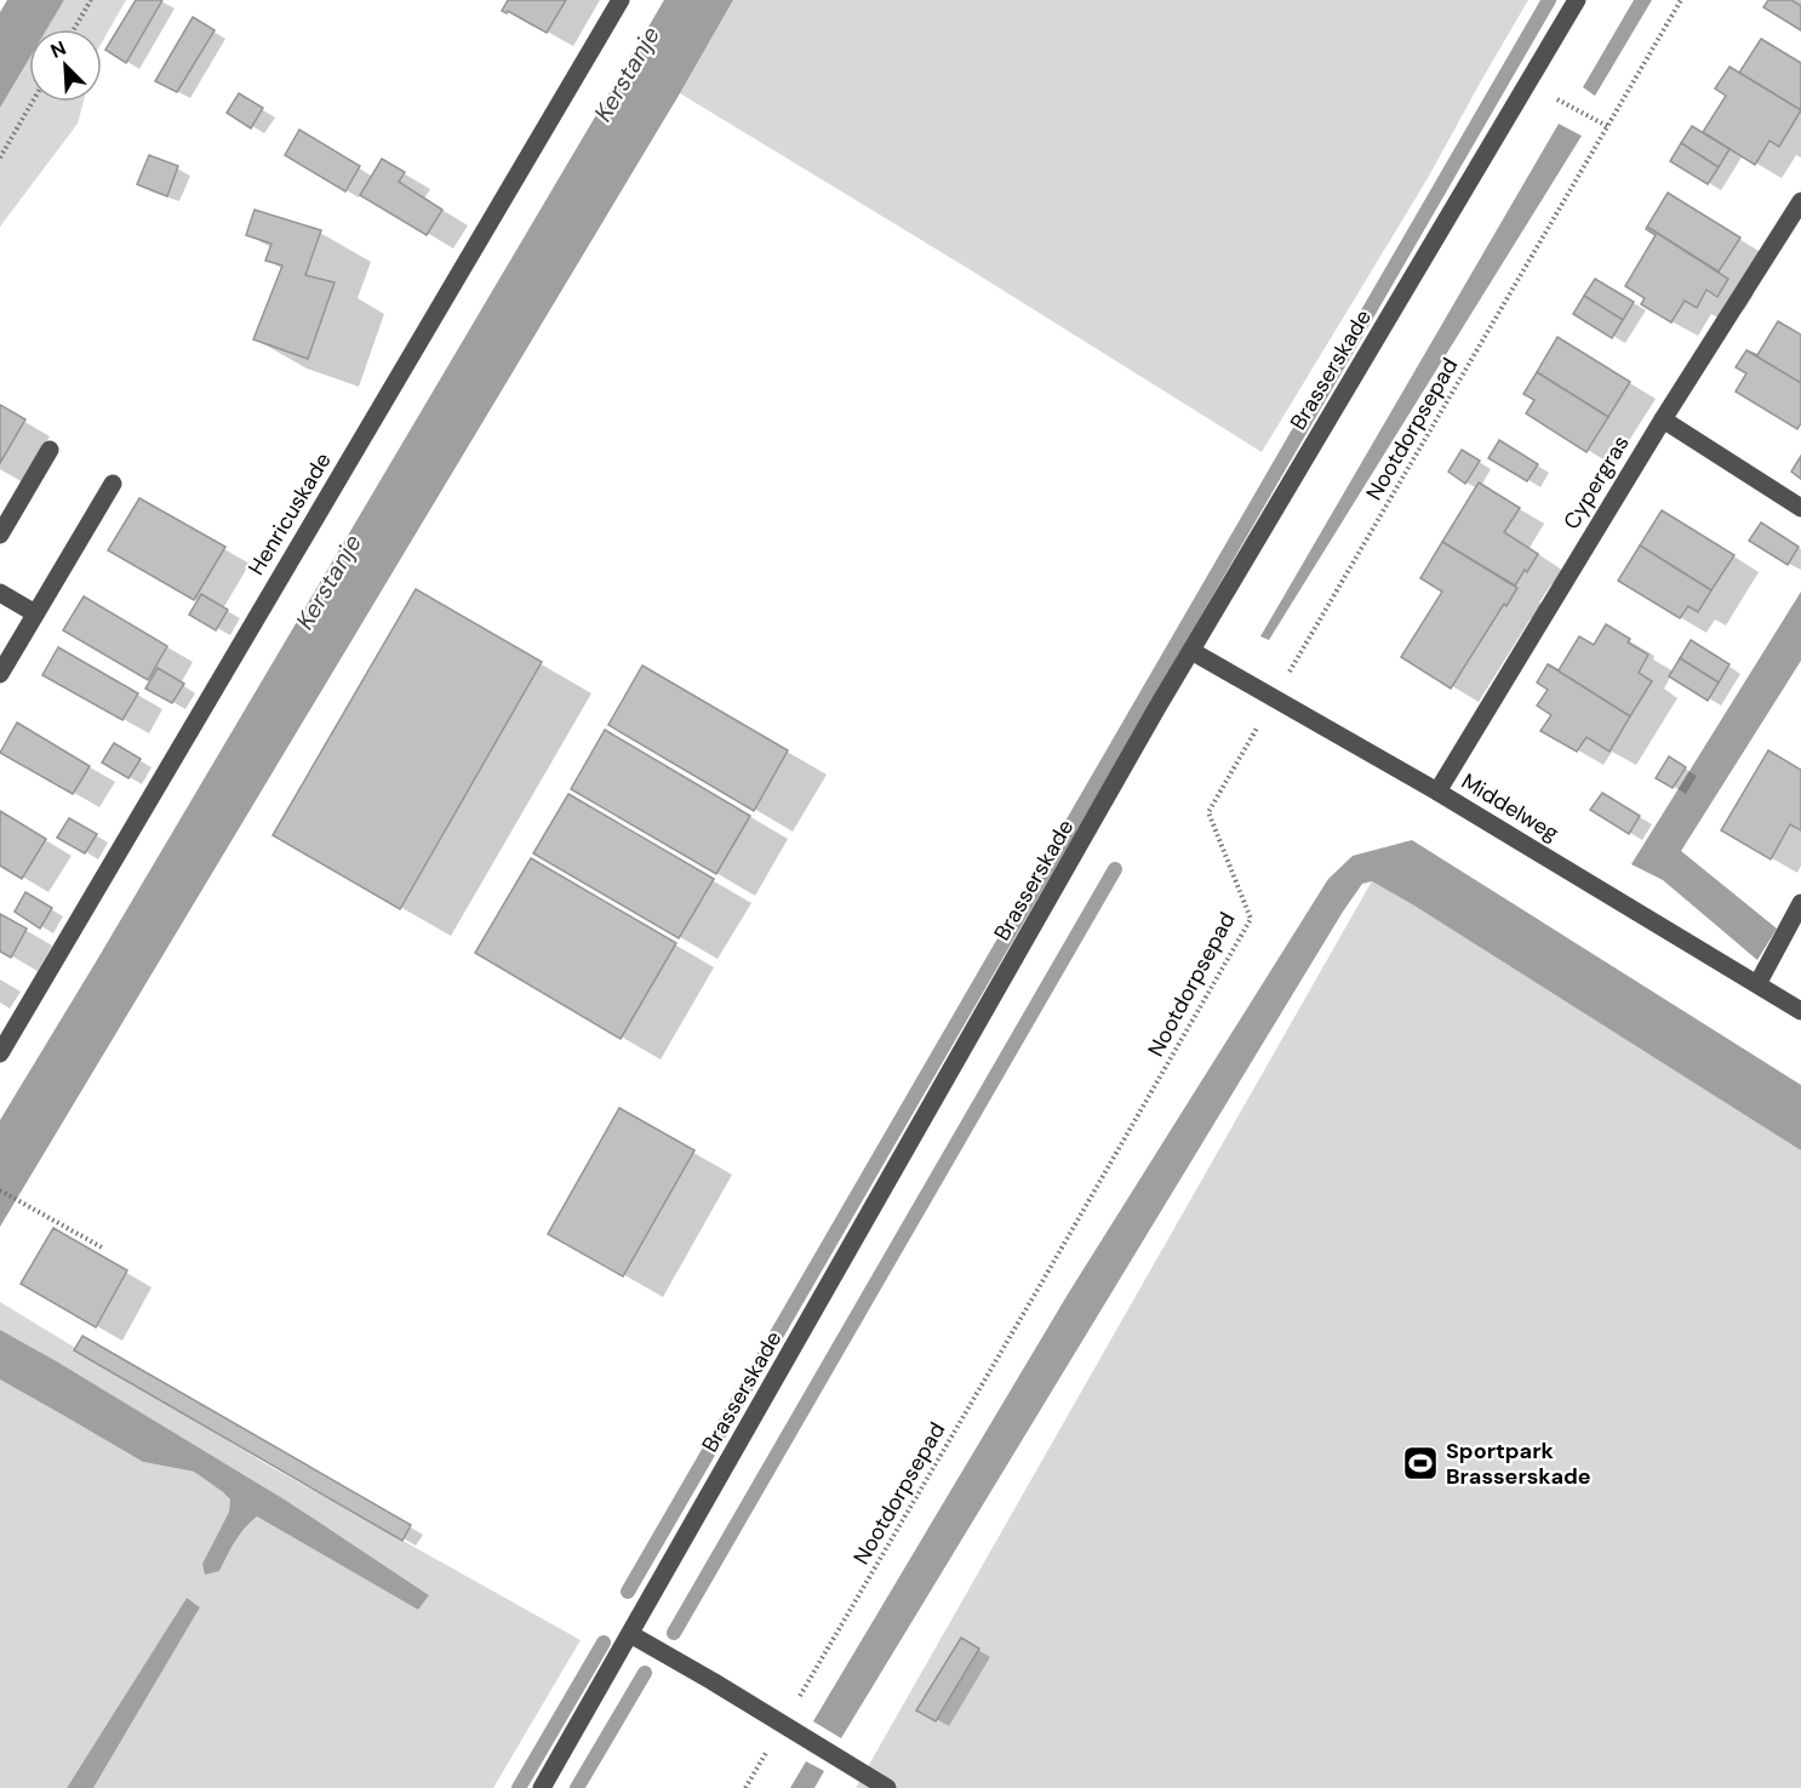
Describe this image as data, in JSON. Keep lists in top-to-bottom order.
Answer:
{
  "streets": {
    "street": [
      "Brasserskade",
      "Cypergras",
      "Henricuskade",
      "Middelweg"
    ],
    "path": ["Nootdorpsepad"]
  },
  "crossings": [
    ["Brasserskade", "Middelweg"],
    ["Nootdorpsepad", "Middelweg"],
    ["Cypergras", "Middelweg"]
  ],
  "water": ["Kerstanje"],
  "places": {
    "sports": ["Sportpark Brasserskade"]
  },
  "north": "top left"
}
